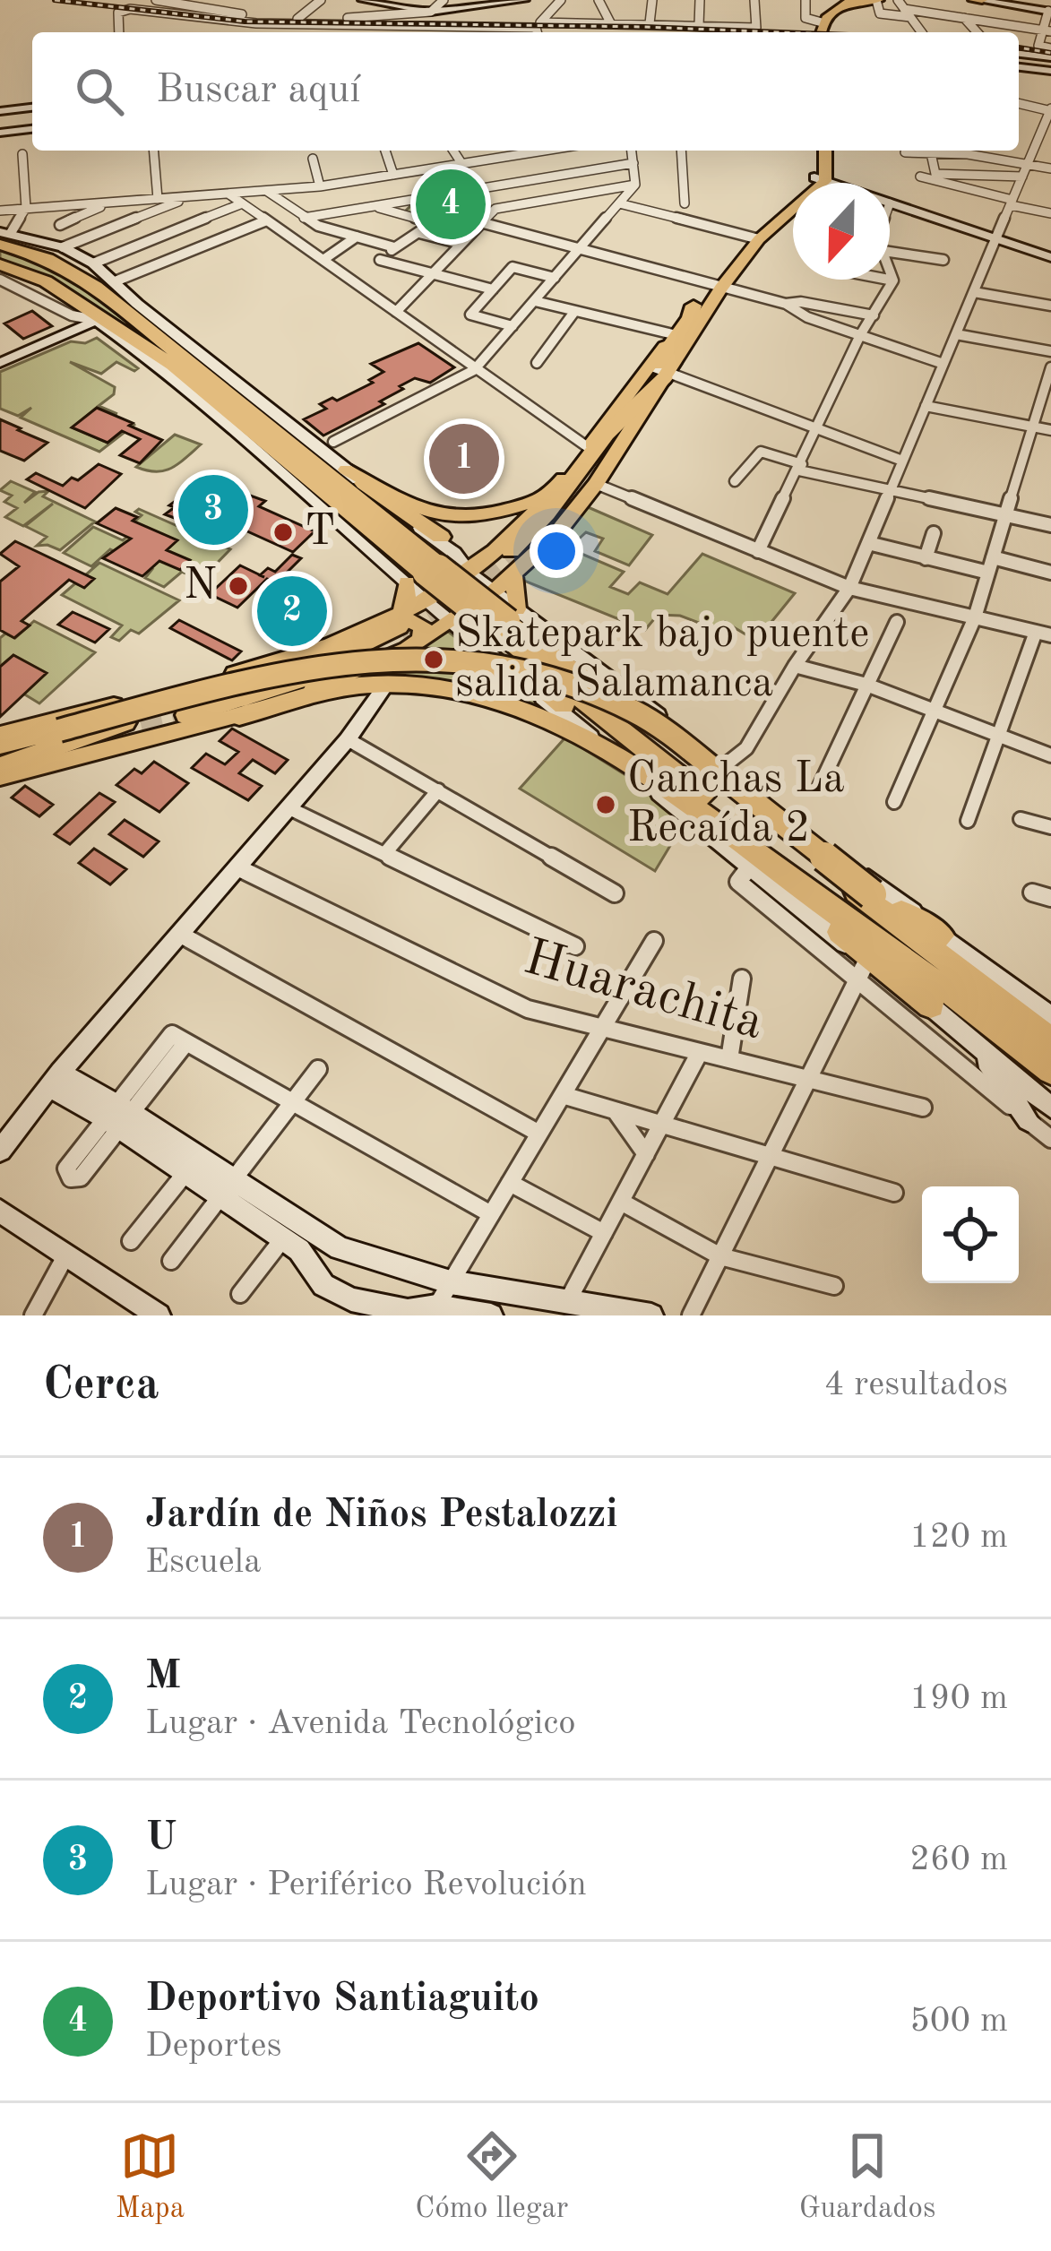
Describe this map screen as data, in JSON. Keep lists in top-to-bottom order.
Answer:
{
  "streets": {
    "street": ["Huarachita"]
  },
  "places": [
    "T",
    "N",
    "Skatepark bajo puente salida Salamanca",
    "Canchas La Recaída 2"
  ],
  "north": "bottom",
  "page": {
    "search": "Buscar aquí",
    "pins": [
      "4",
      "1",
      "3",
      "2"
    ],
    "heading": ["Cerca", "4 resultados"],
    "list": [
      {
        "mark": "1",
        "name": "Jardín de Niños Pestalozzi",
        "note": "Escuela",
        "value": "120 m"
      },
      {
        "mark": "2",
        "name": "M",
        "note": "Lugar · Avenida Tecnológico",
        "value": "190 m"
      },
      {
        "mark": "3",
        "name": "U",
        "note": "Lugar · Periférico Revolución",
        "value": "260 m"
      },
      {
        "mark": "4",
        "name": "Deportivo Santiaguito",
        "note": "Deportes",
        "value": "500 m"
      }
    ],
    "nav": ["Mapa", "Cómo llegar", "Guardados"]
  }
}
